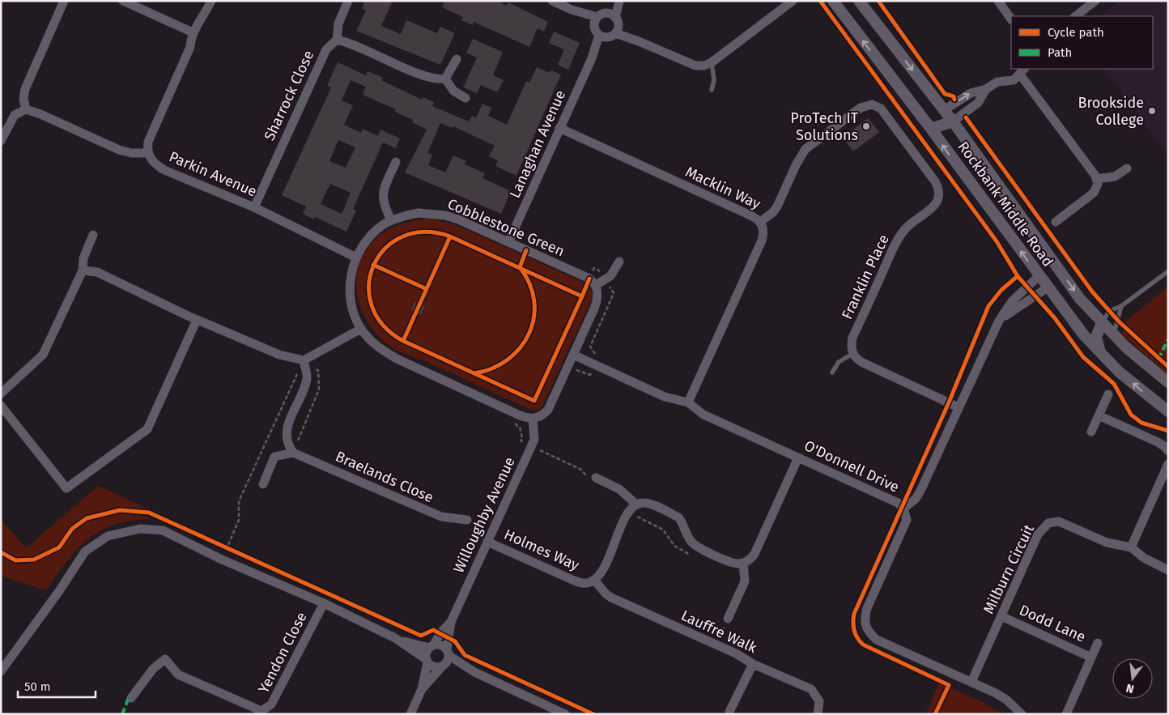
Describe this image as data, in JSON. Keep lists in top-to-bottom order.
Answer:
{
  "streets": {
    "street": [
      "Sharrock Close",
      "Lanaghan Avenue",
      "Parkin Avenue",
      "Macklin Way",
      "Rockbank Middle Road",
      "Cobblestone Green",
      "Franklin Place",
      "O'Donnell Drive",
      "Braelands Close",
      "Willoughby Avenue",
      "Holmes Way",
      "Milburn Circuit",
      "Dodd Lane",
      "Lauffre Walk",
      "Yendon Close"
    ]
  },
  "crossings": [
    ["Sharrock Close", "Parkin Avenue"],
    ["Lanaghan Avenue", "Macklin Way"],
    ["Lanaghan Avenue", "Cobblestone Green"],
    ["Parkin Avenue", "Cobblestone Green"],
    ["Macklin Way", "Franklin Place"],
    ["Macklin Way", "O'Donnell Drive"],
    ["Cobblestone Green", "Willoughby Avenue"],
    ["O'Donnell Drive", "Milburn Circuit"],
    ["Willoughby Avenue", "Holmes Way"],
    ["Holmes Way", "Lauffre Walk"],
    ["Milburn Circuit", "Dodd Lane"]
  ],
  "places": ["Brookside College", "ProTech IT Solutions"],
  "legend": ["Cycle path", "Path"],
  "scale_bar": "50 m",
  "north": "bottom"
}
